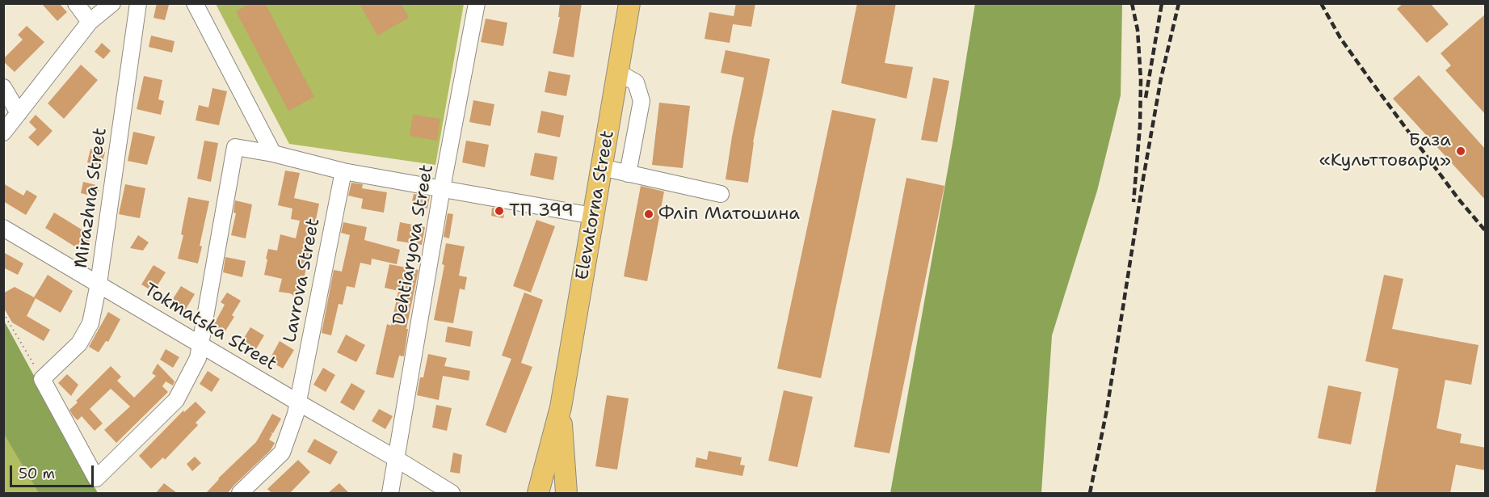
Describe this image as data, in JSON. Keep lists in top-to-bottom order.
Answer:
{
  "streets": {
    "main road": ["Elevatorna Street"],
    "street": [
      "Mirazhna Street",
      "Dehtiaryova Street",
      "Lavrova Street",
      "Tokmatska Street"
    ]
  },
  "crossings": [
    ["Mirazhna Street", "Tokmatska Street"],
    ["Dehtiaryova Street", "Tokmatska Street"],
    ["Lavrova Street", "Tokmatska Street"]
  ],
  "places": ["База «Культтовари»", "ТП 399", "Фліп Матошина"],
  "scale_bar": "50 m"
}
